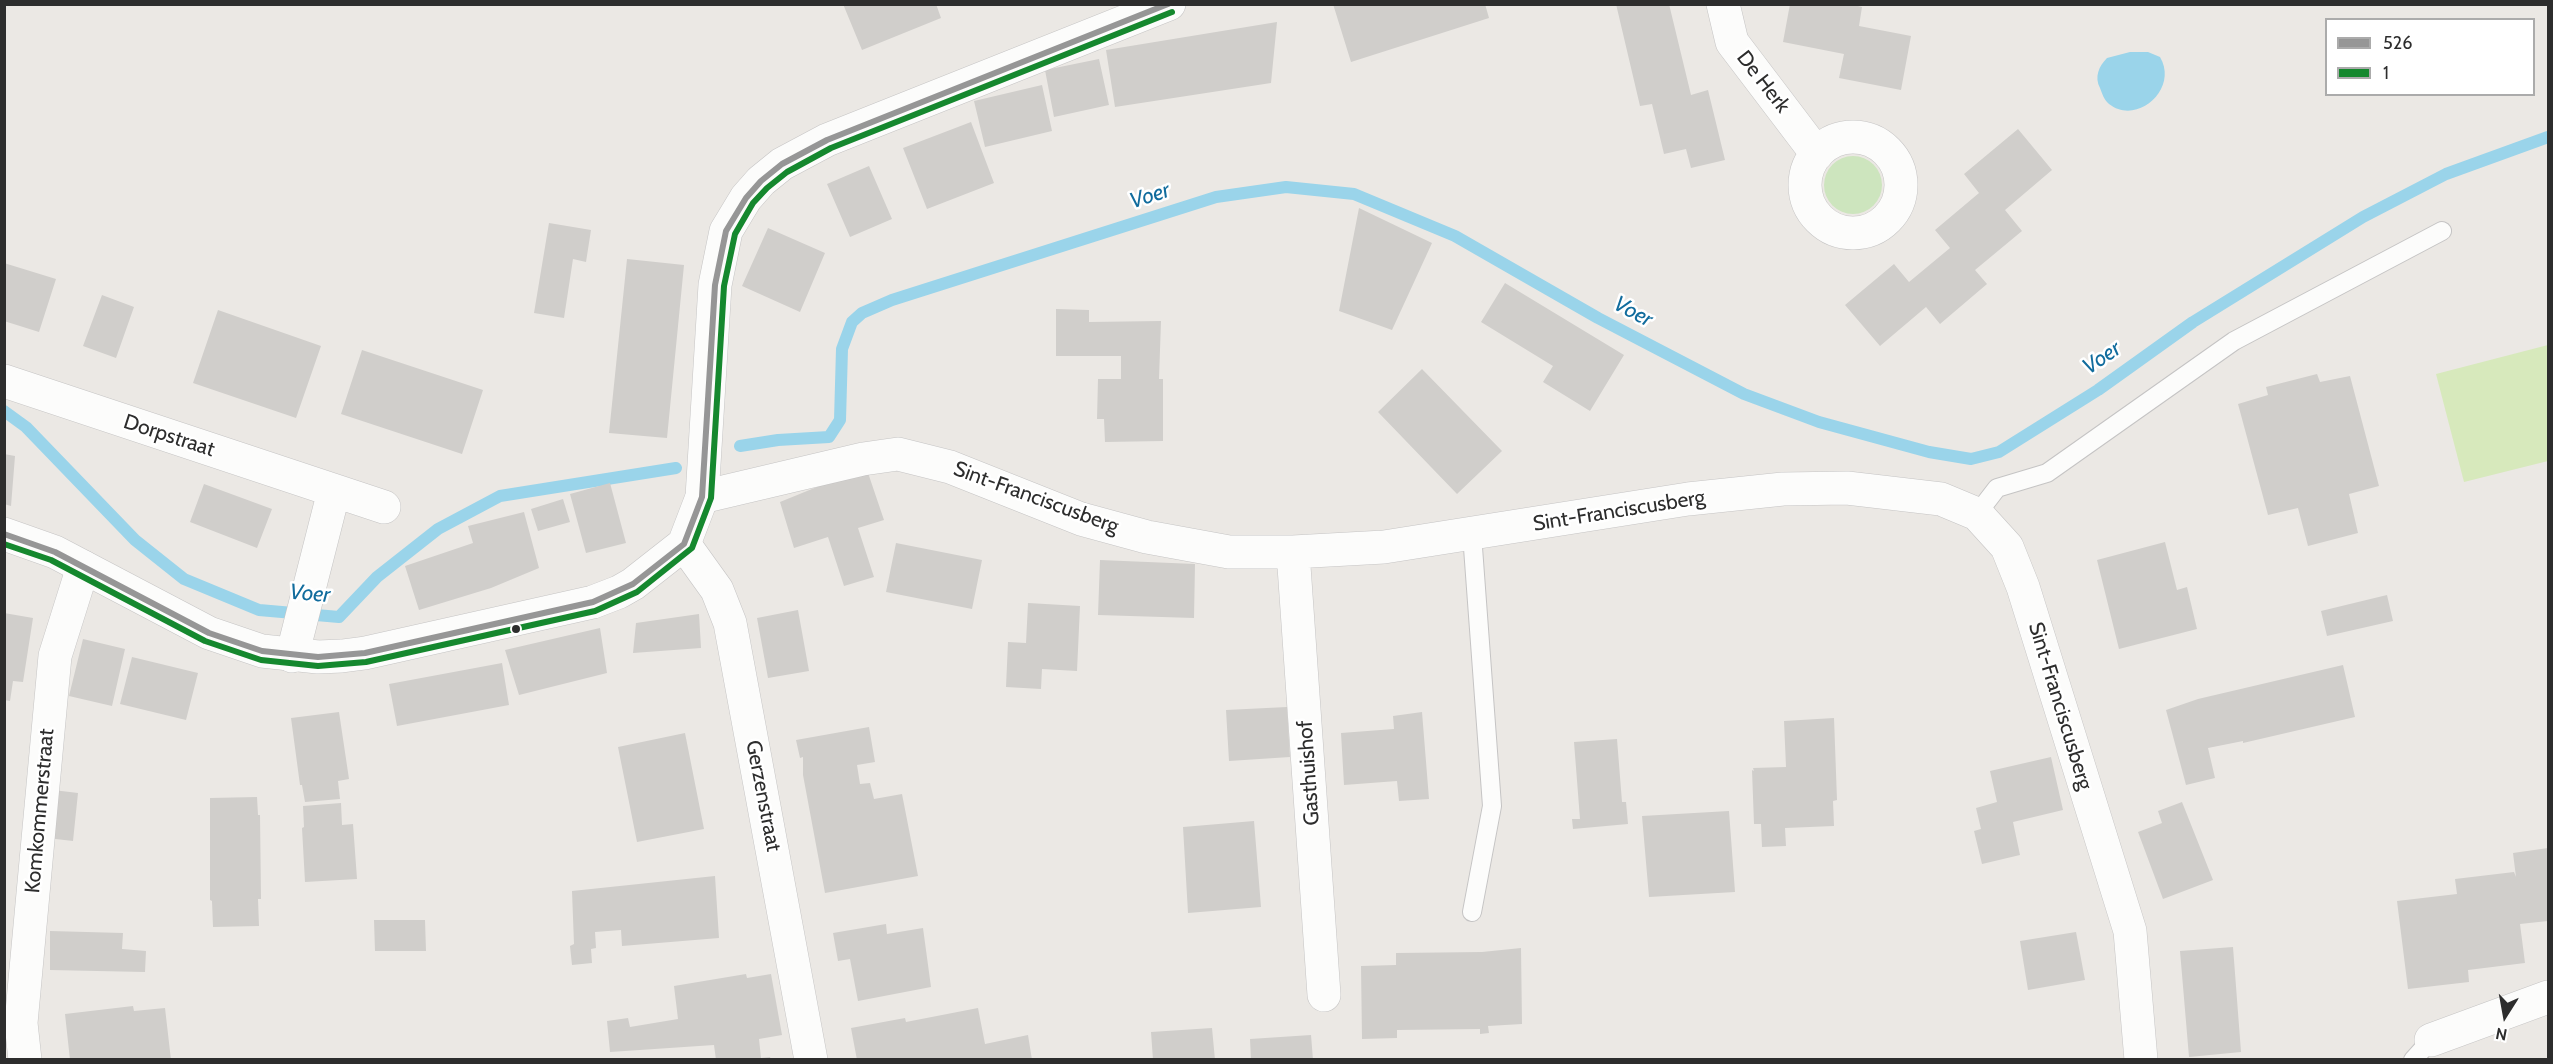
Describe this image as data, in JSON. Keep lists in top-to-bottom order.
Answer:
{
  "streets": {
    "street": [
      "De Herk",
      "Dorpstraat",
      "Sint-Franciscusberg",
      "Gasthuishof",
      "Gerzenstraat",
      "Komkommerstraat"
    ]
  },
  "crossings": [
    ["Sint-Franciscusberg", "Gasthuishof"]
  ],
  "water": ["Voer"],
  "lines": ["transit line 526", "transit line 1"],
  "legend": ["526", "1"],
  "north": "bottom"
}
